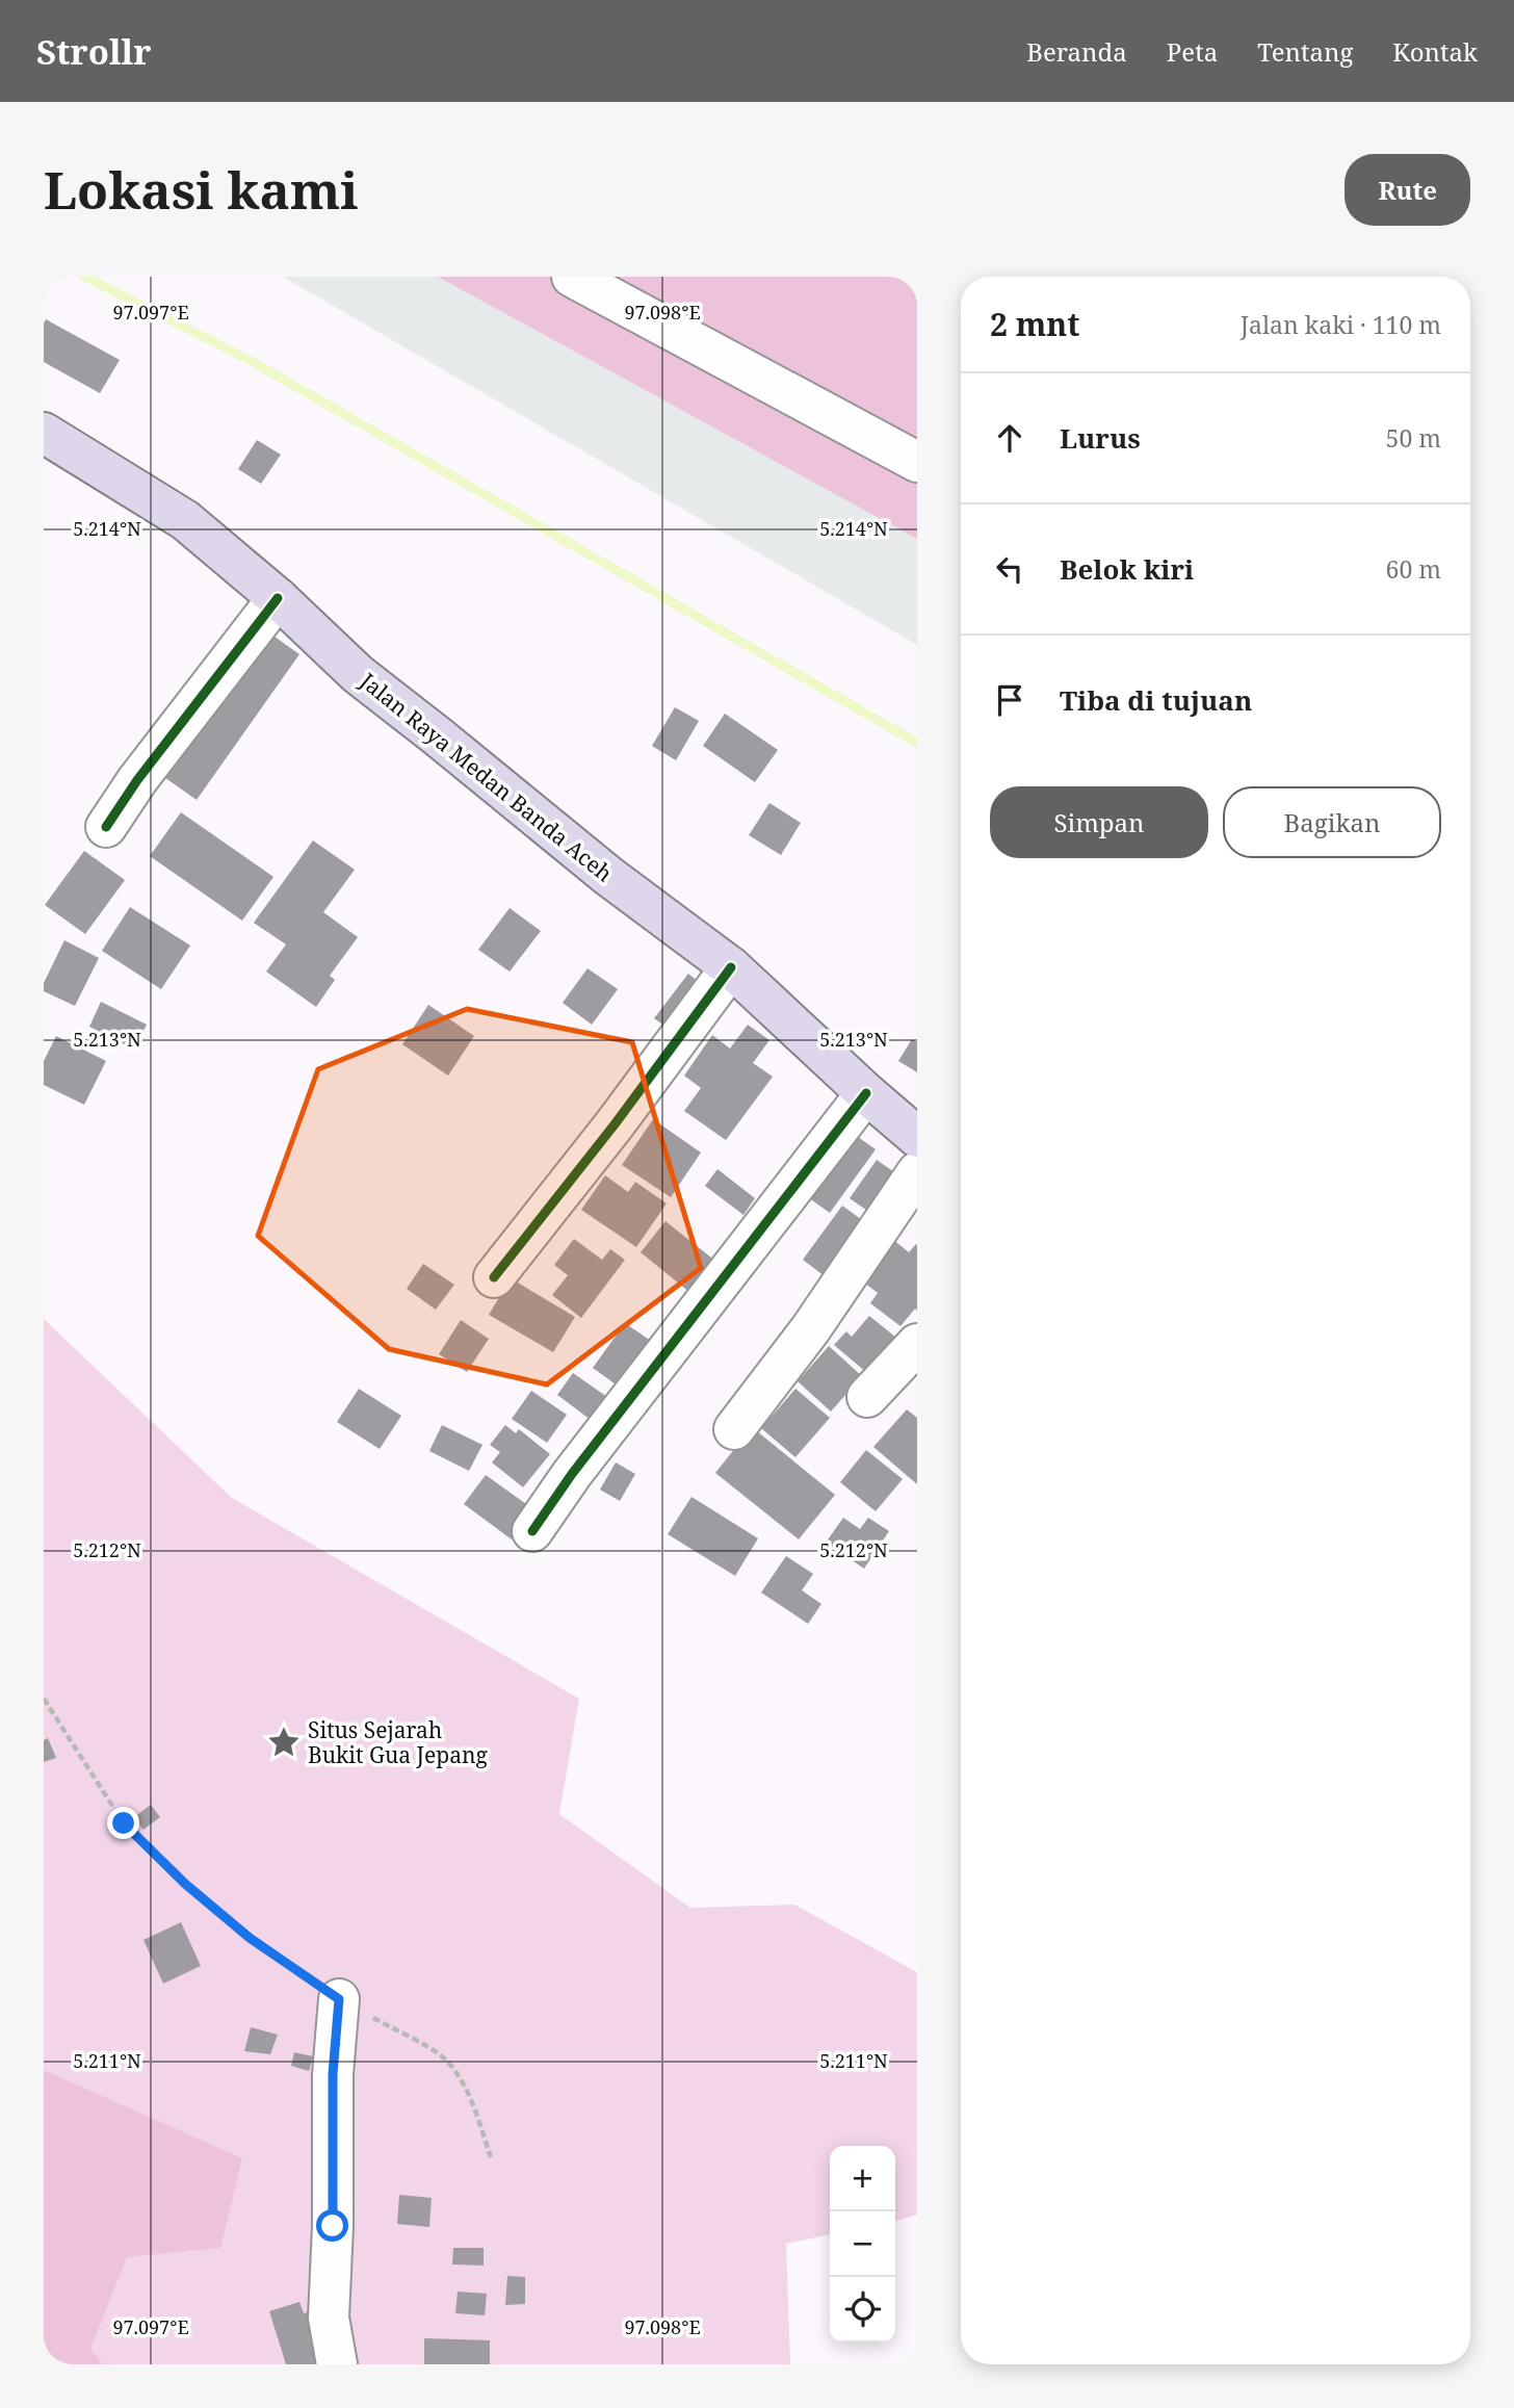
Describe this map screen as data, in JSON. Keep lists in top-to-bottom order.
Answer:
{
  "streets": {
    "highway": ["Jalan Raya Medan Banda Aceh"]
  },
  "places": {
    "place": ["Situs Sejarah Bukit Gua Jepang"]
  },
  "page": {
    "header": "Strollr",
    "nav": [
      "Beranda",
      "Peta",
      "Tentang",
      "Kontak"
    ],
    "buttons": [
      "Rute",
      ["Simpan", "Bagikan"]
    ],
    "title": "Lokasi kami",
    "heading": ["2 mnt", "Jalan kaki · 110 m"],
    "list": [
      ["Lurus", "50 m"],
      ["Belok kiri", "60 m"],
      "Tiba di tujuan"
    ],
    "map_buttons": ["+", "−"]
  },
  "coordinates": [
    "97.097°E",
    "97.098°E",
    "5.214°N",
    "5.213°N",
    "5.212°N",
    "5.211°N"
  ]
}
